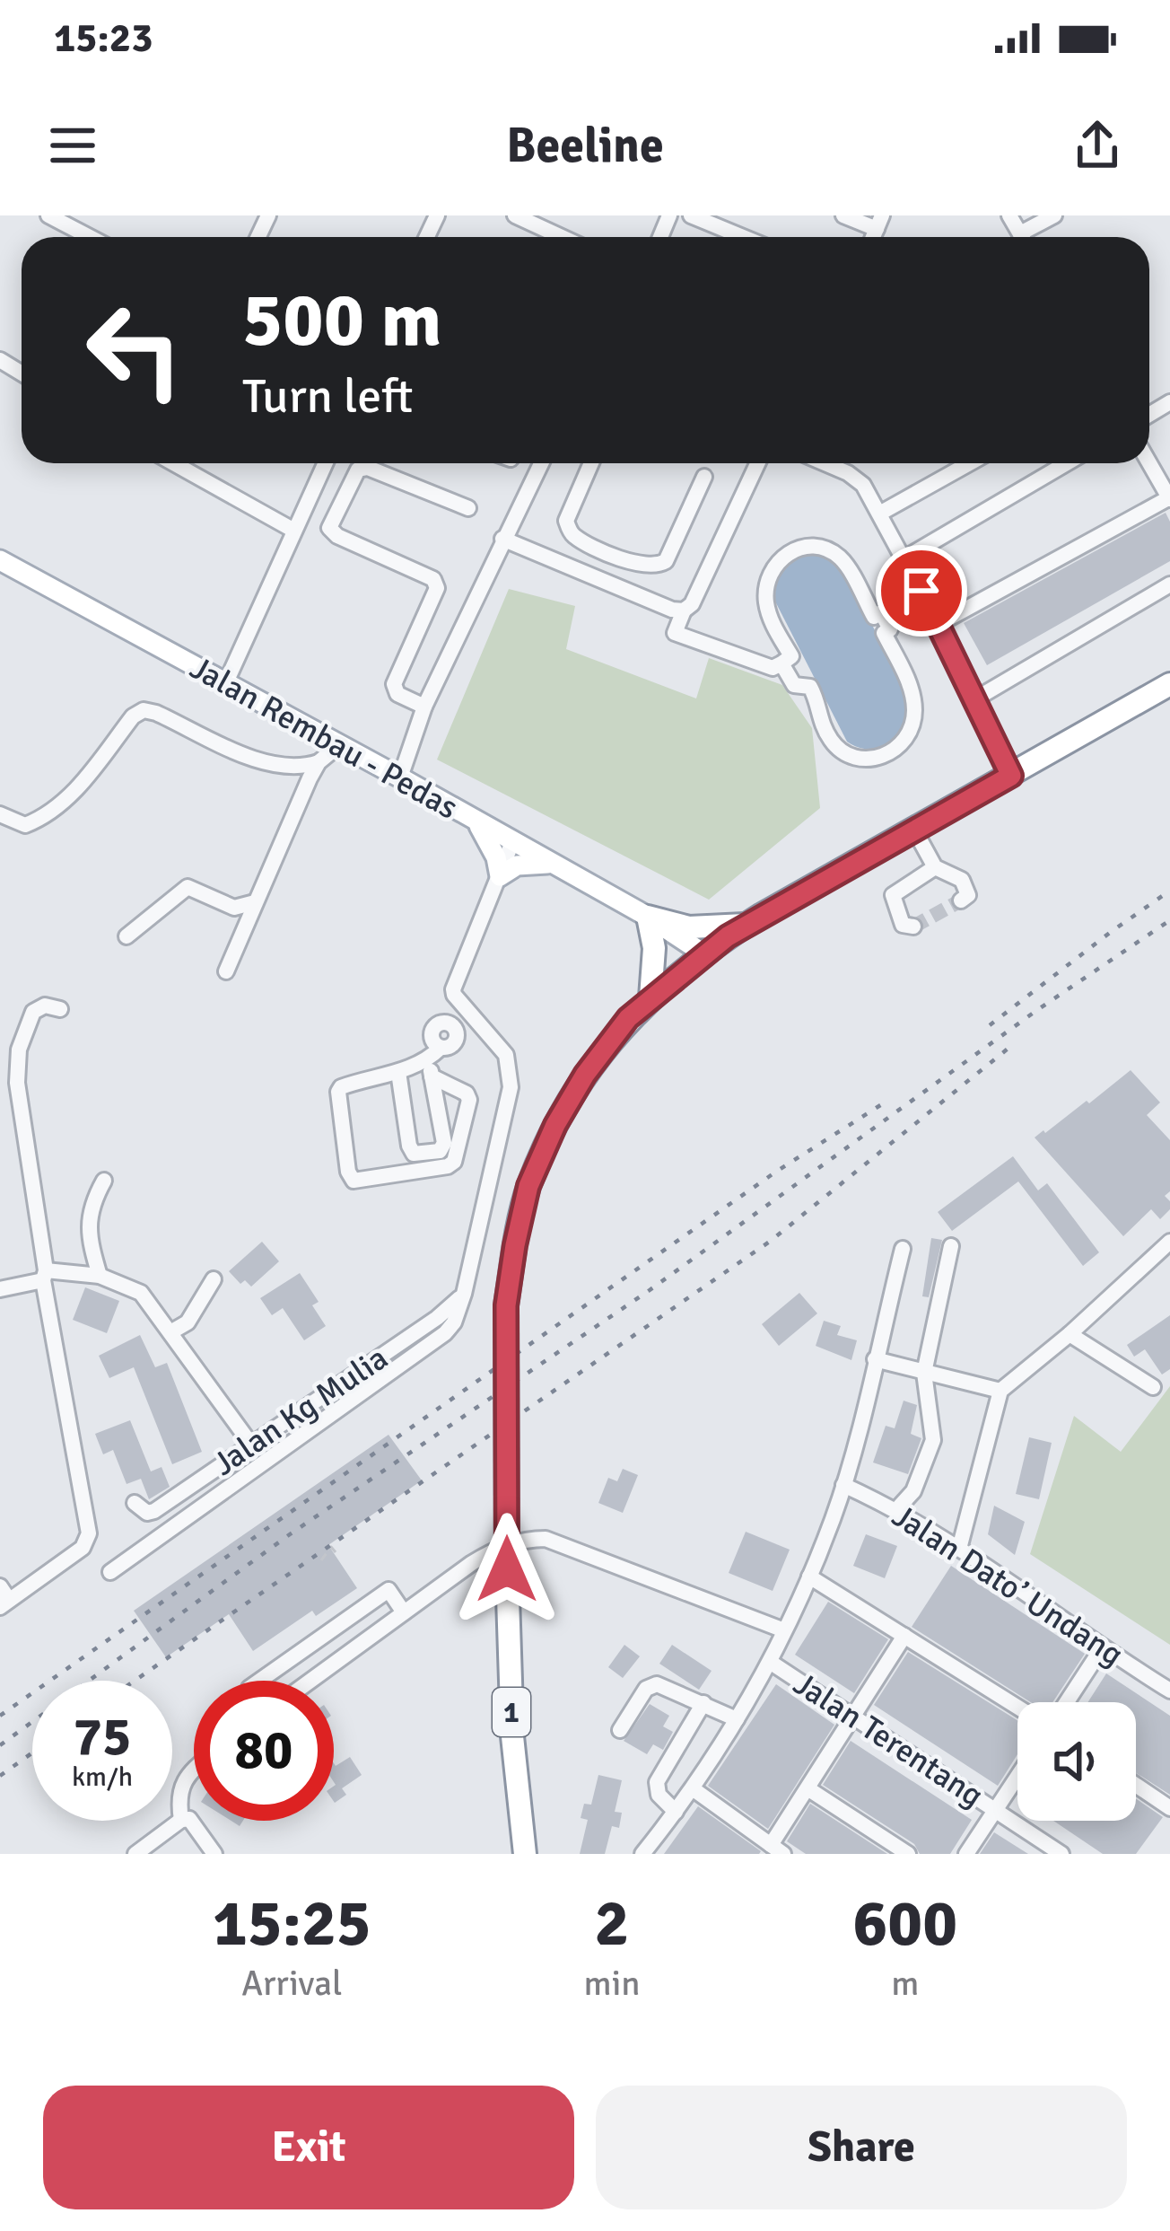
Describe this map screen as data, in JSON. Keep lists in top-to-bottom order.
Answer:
{
  "streets": {
    "highway": ["1"],
    "main road": ["Jalan Rembau - Pedas"],
    "street": ["Jalan Kg Mulia", "Jalan Dato’ Undang", "Jalan Terentang"]
  },
  "crossings": [
    ["Jalan Rembau - Pedas", "1"]
  ],
  "page": {
    "status": "15:23",
    "header": "Beeline",
    "turn": ["500 m", "Turn left"],
    "speed": "75 km/h",
    "limit": "80",
    "eta": [
      "15:25",
      "Arrival",
      "2",
      "min",
      "600",
      "m"
    ],
    "buttons": ["Exit", "Share"]
  }
}
